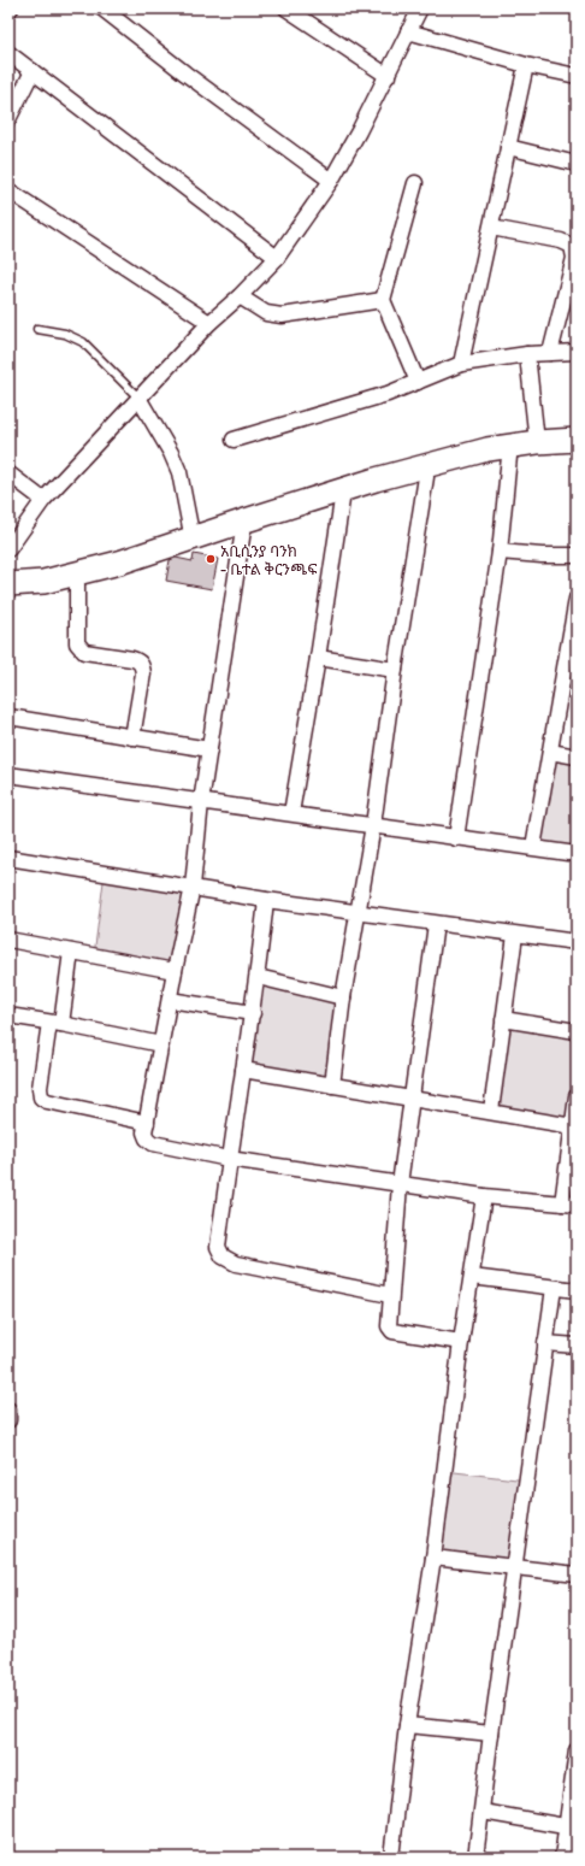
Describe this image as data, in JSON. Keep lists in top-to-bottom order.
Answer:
{
  "places": ["አቢሲንያ ባንክ - ቤተል ቅርንጫፍ"]
}
